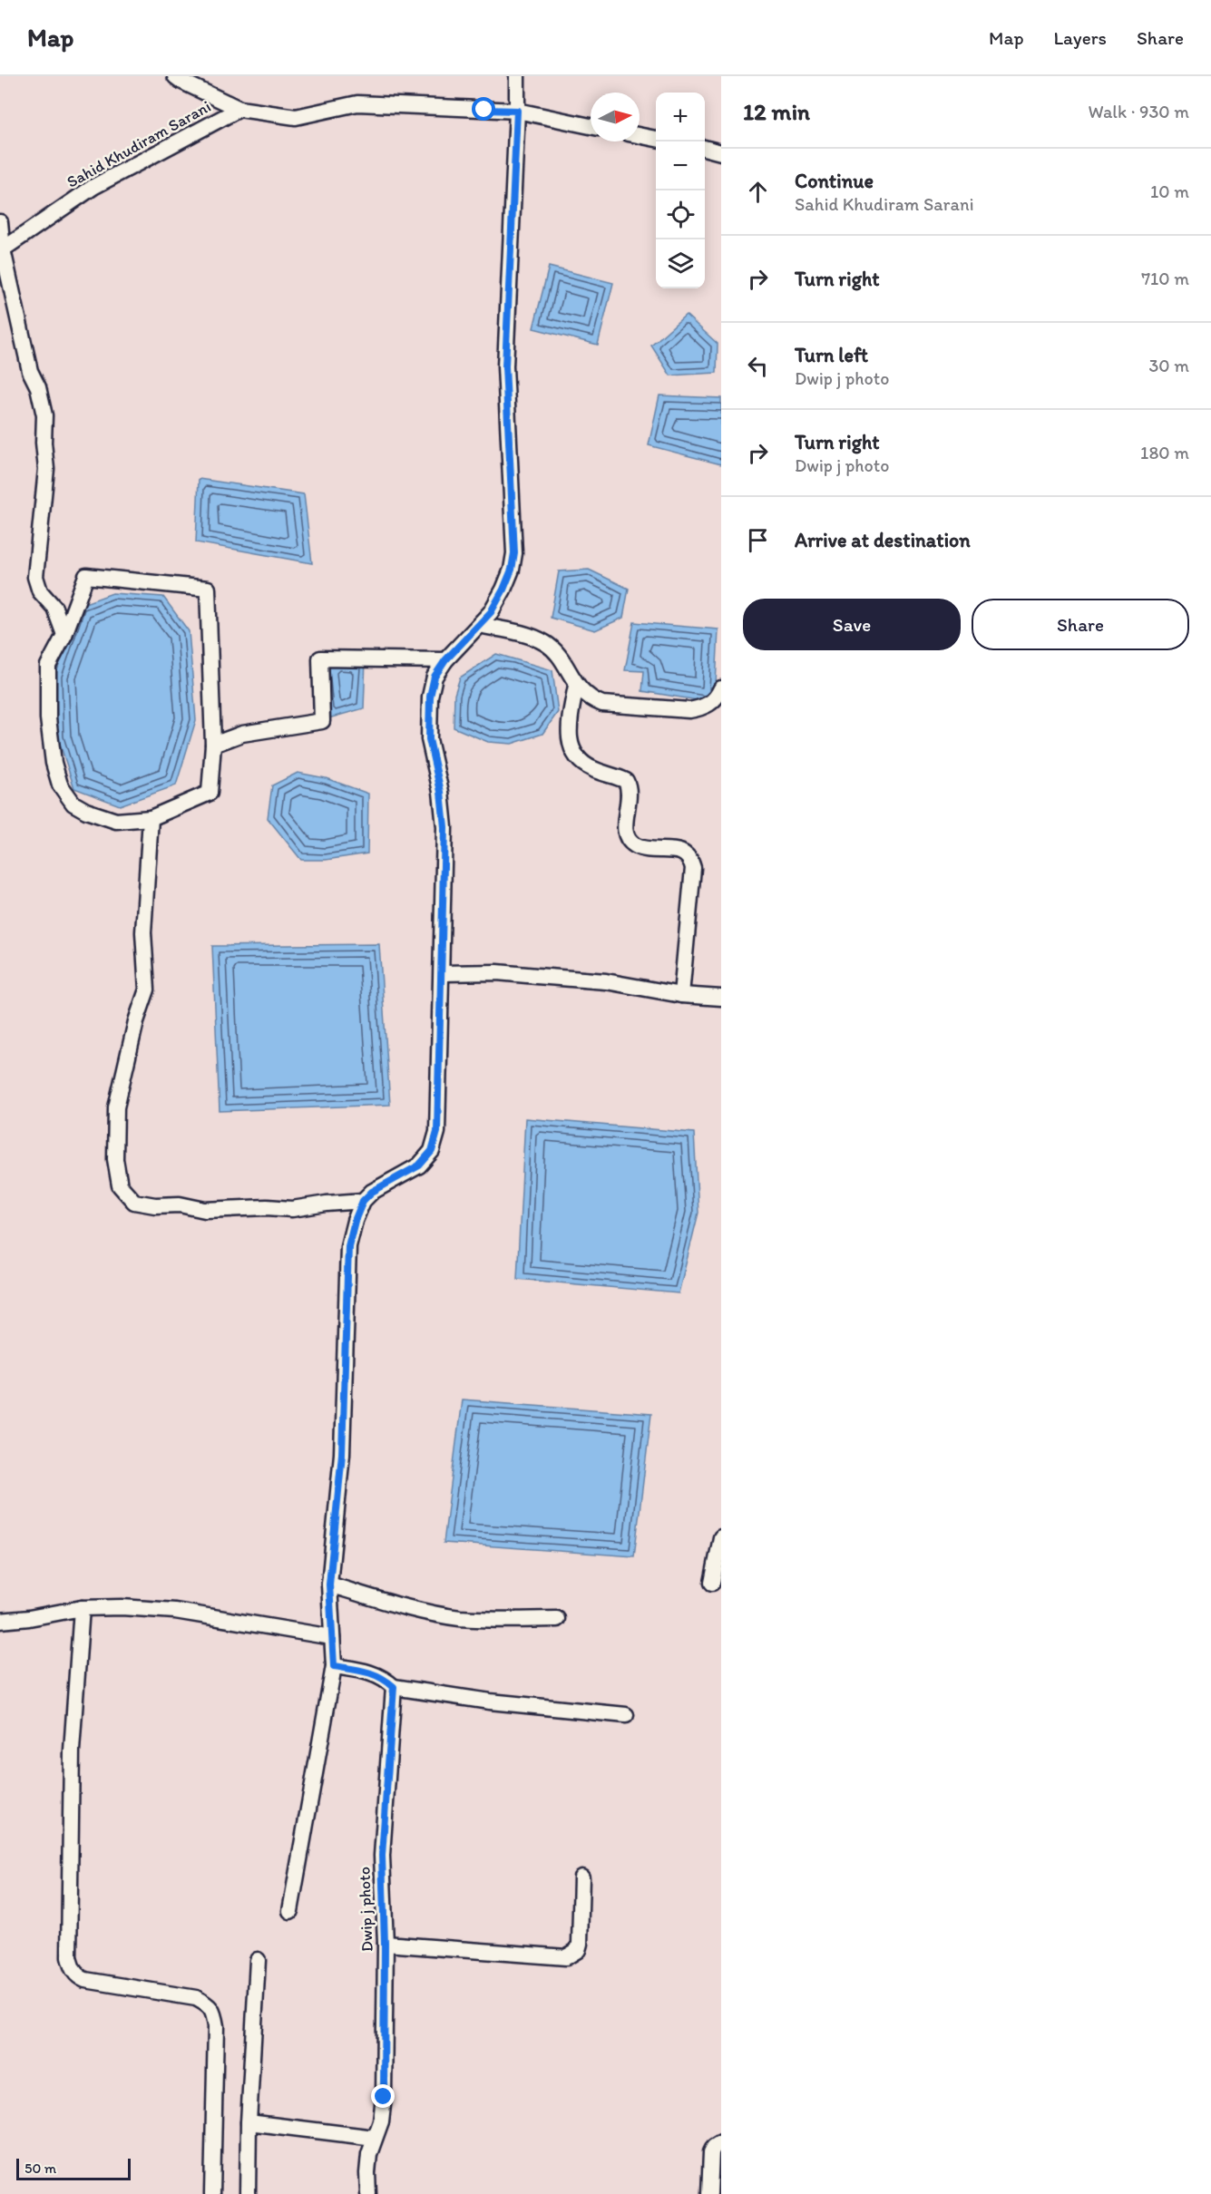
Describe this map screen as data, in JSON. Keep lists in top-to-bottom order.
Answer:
{
  "streets": {
    "street": ["Sahid Khudiram Sarani", "Dwip j photo"]
  },
  "scale_bar": "50 m",
  "north": "right",
  "page": {
    "header": "Map",
    "nav": ["Map", "Layers", "Share"],
    "heading": ["12 min", "Walk · 930 m"],
    "map_buttons": ["+", "−"],
    "list": [
      ["Continue", "Sahid Khudiram Sarani", "10 m"],
      ["Turn right", "710 m"],
      ["Turn left", "Dwip j photo", "30 m"],
      ["Turn right", "Dwip j photo", "180 m"],
      "Arrive at destination"
    ],
    "buttons": ["Save", "Share"],
    "scale": "50 m"
  }
}
